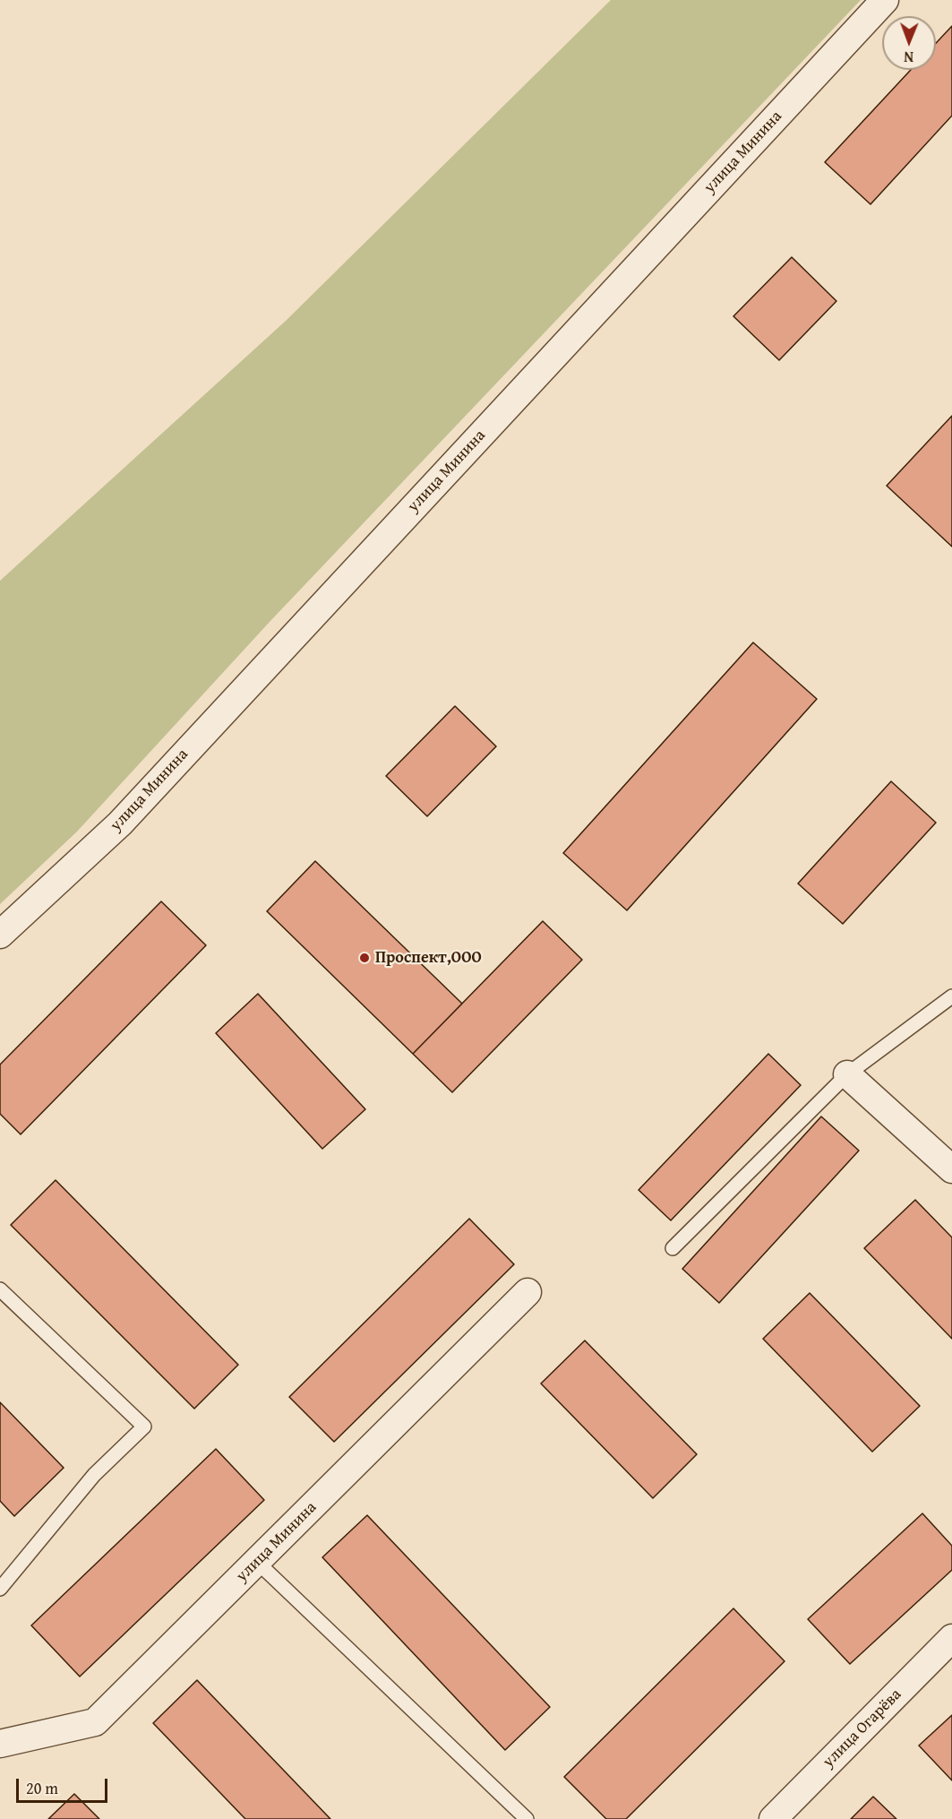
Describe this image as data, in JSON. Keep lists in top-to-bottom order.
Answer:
{
  "streets": {
    "street": ["улица Минина", "улица Огарёва"]
  },
  "places": ["Проспект,ООО"],
  "scale_bar": "20 m",
  "north": "bottom"
}
